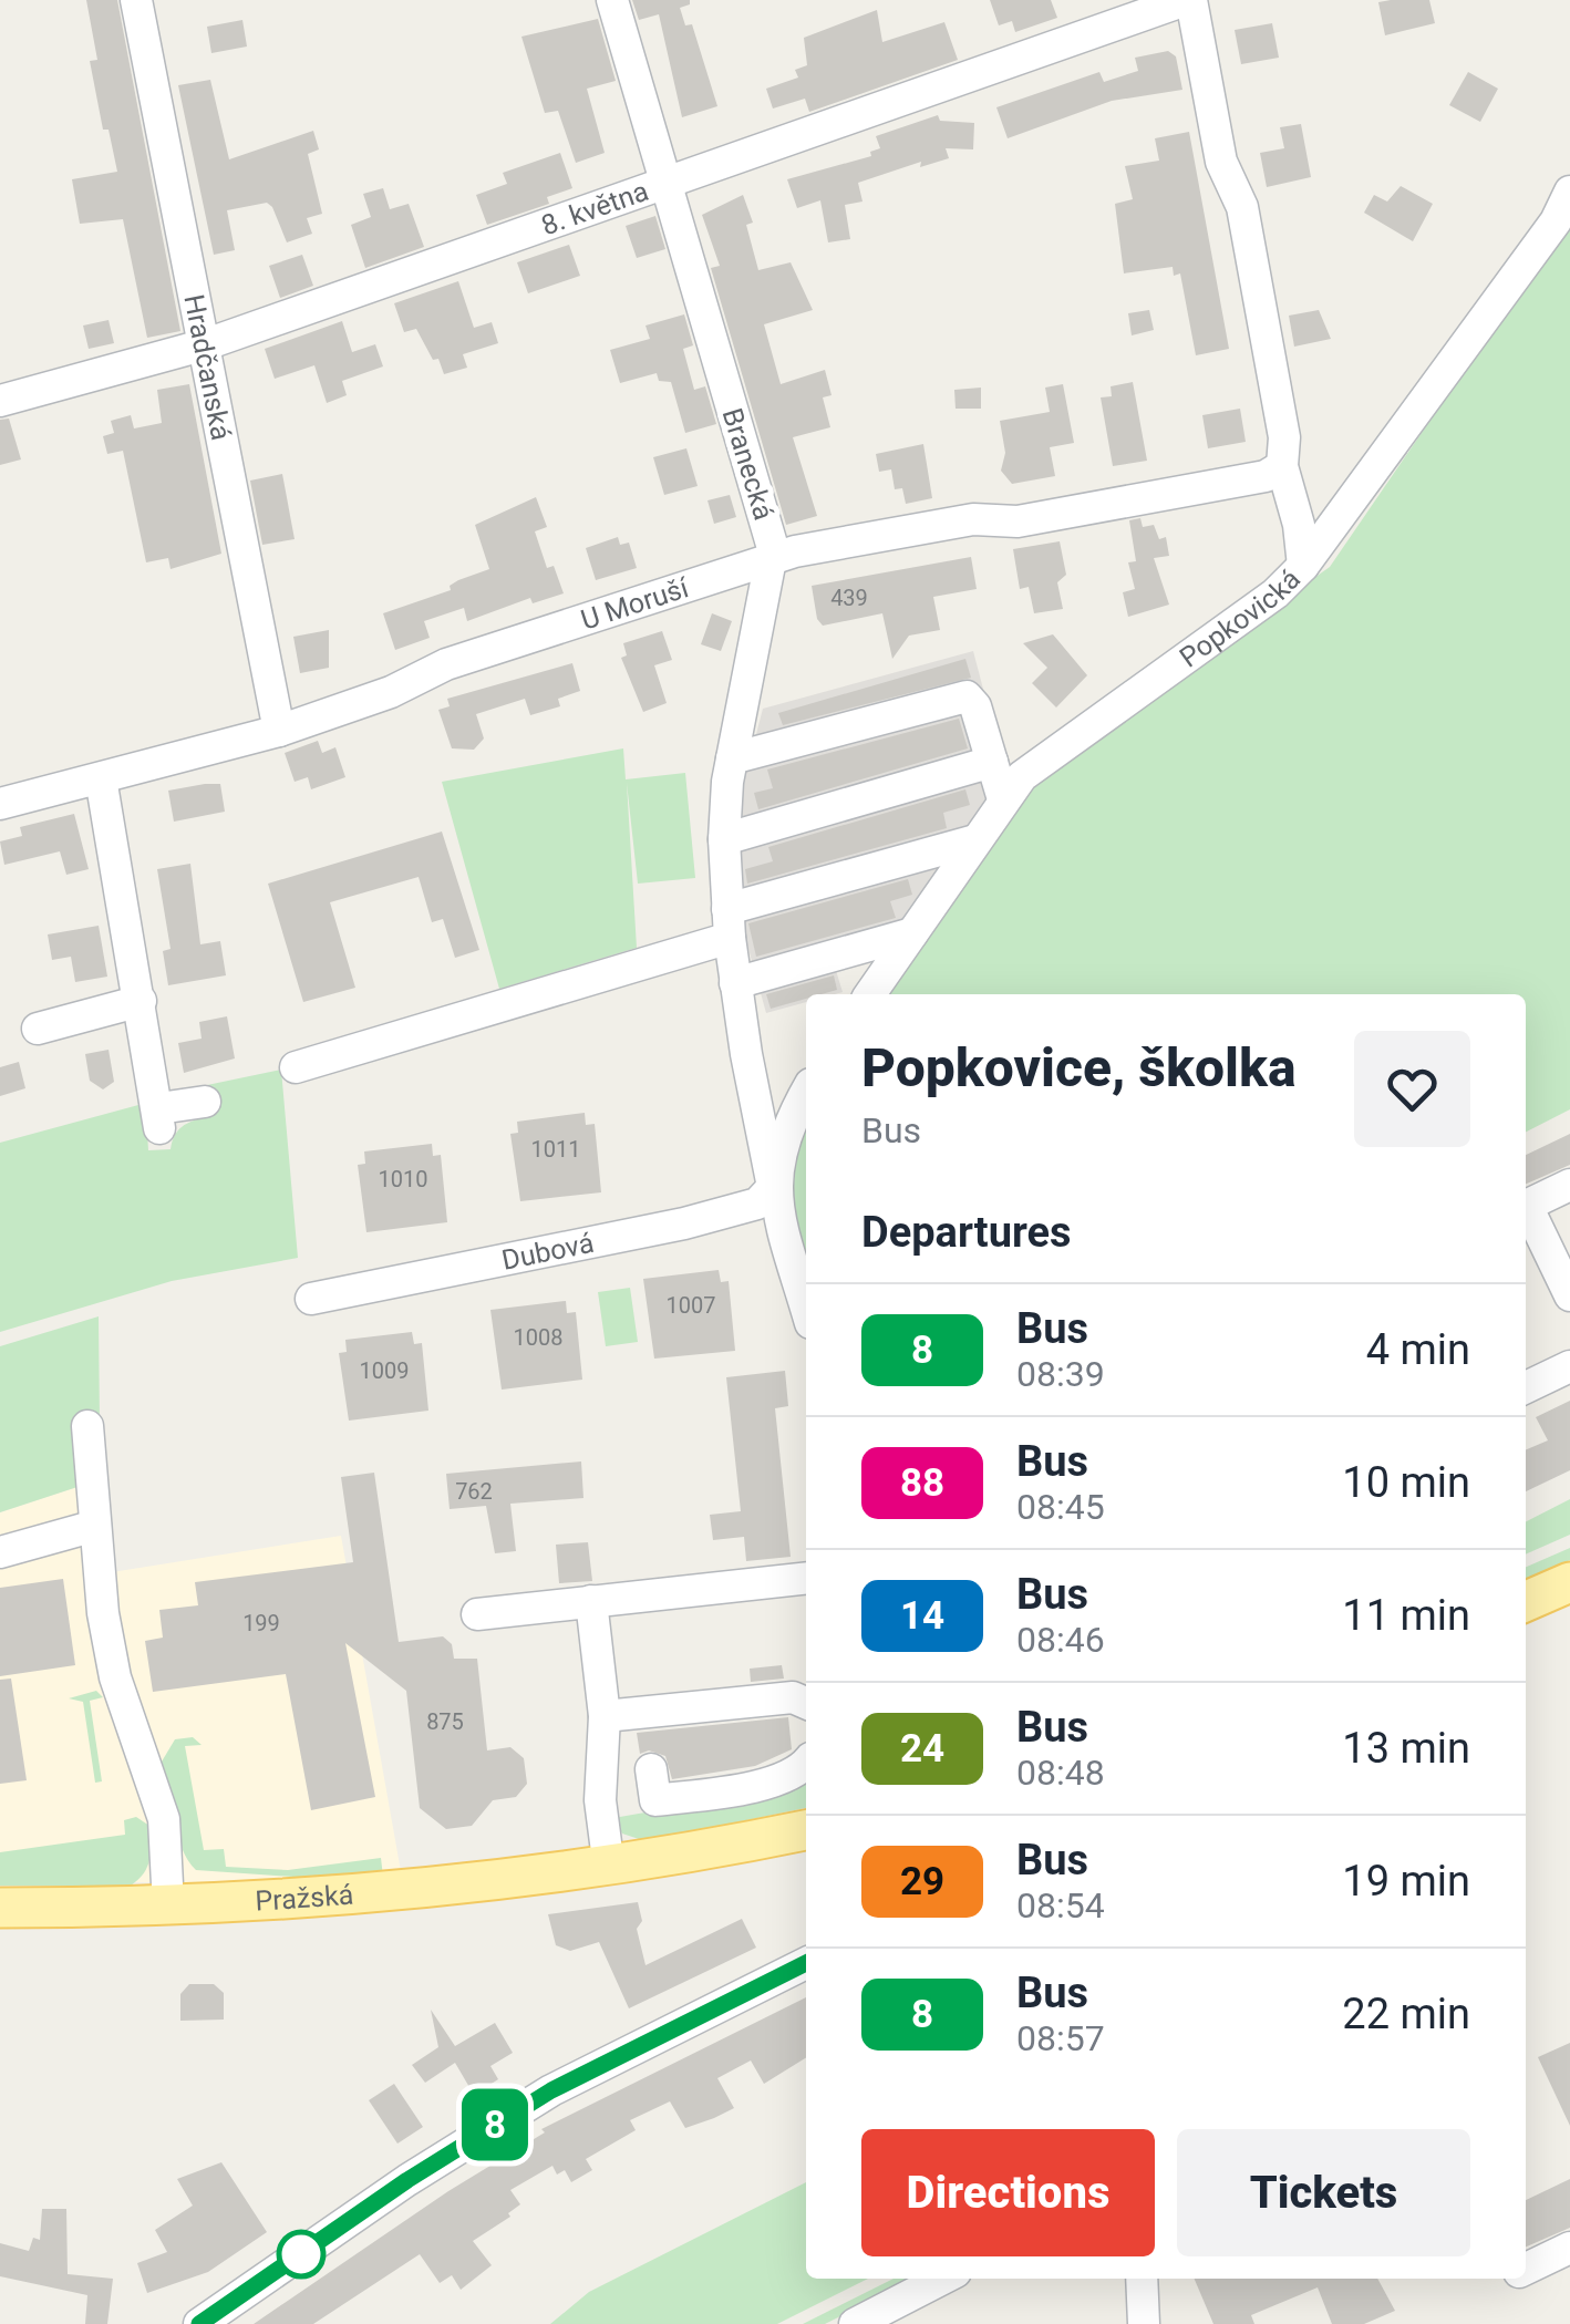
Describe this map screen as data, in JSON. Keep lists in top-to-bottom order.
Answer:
{
  "streets": {
    "main road": ["Pražská"],
    "street": [
      "8. května",
      "Hradčanská",
      "Branecká",
      "U Moruší",
      "Popkovická",
      "Dubová"
    ]
  },
  "crossings": [
    ["8. května", "Hradčanská"],
    ["8. května", "Branecká"],
    ["Hradčanská", "U Moruší"],
    ["Branecká", "U Moruší"],
    ["Branecká", "Dubová"]
  ],
  "lines": ["bus line 8"],
  "house_numbers": [
    "439",
    "1011",
    "1010",
    "1007",
    "1008",
    "1009",
    "762",
    "199",
    "875"
  ],
  "page": {
    "on_map": "8",
    "heading": [
      ["Popkovice, školka", "Bus"],
      "Departures"
    ],
    "list": [
      {
        "mark": "8",
        "name": "Bus",
        "note": "08:39",
        "value": "4 min"
      },
      {
        "mark": "88",
        "name": "Bus",
        "note": "08:45",
        "value": "10 min"
      },
      {
        "mark": "14",
        "name": "Bus",
        "note": "08:46",
        "value": "11 min"
      },
      {
        "mark": "24",
        "name": "Bus",
        "note": "08:48",
        "value": "13 min"
      },
      {
        "mark": "29",
        "name": "Bus",
        "note": "08:54",
        "value": "19 min"
      },
      {
        "mark": "8",
        "name": "Bus",
        "note": "08:57",
        "value": "22 min"
      }
    ],
    "buttons": ["Directions", "Tickets"]
  }
}
